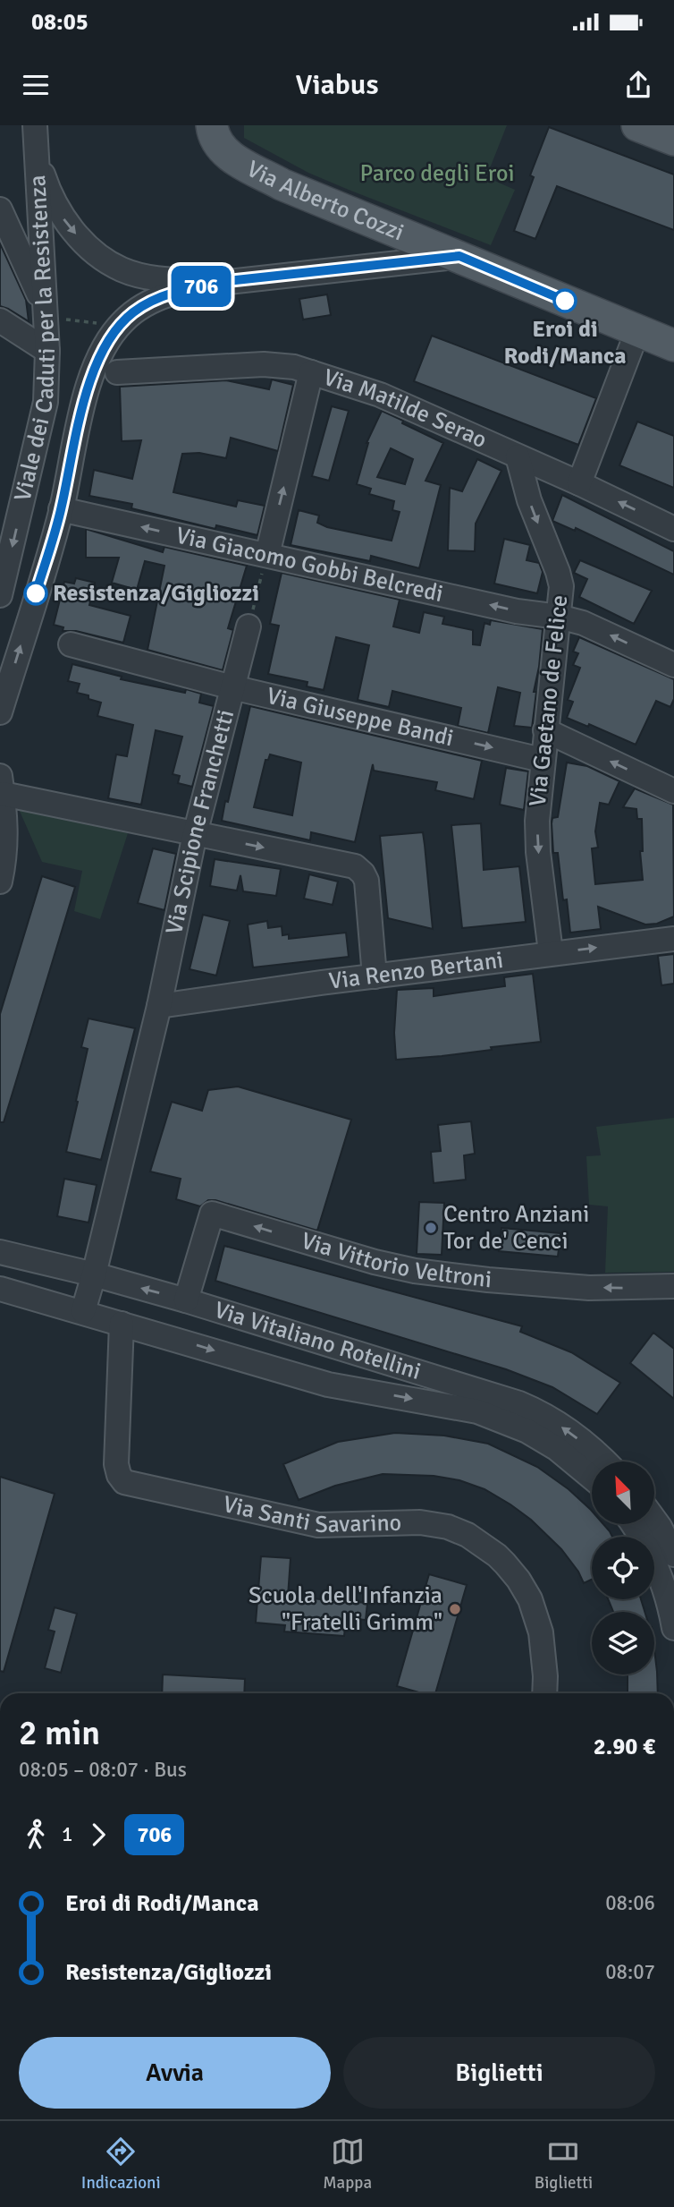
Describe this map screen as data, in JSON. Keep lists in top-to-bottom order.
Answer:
{
  "streets": {
    "main road": ["Via Alberto Cozzi"],
    "street": [
      "Viale dei Caduti per la Resistenza",
      "Via Matilde Serao",
      "Via Giacomo Gobbi Belcredi",
      "Via Gaetano de Felice",
      "Via Giuseppe Bandi",
      "Via Scipione Franchetti",
      "Via Renzo Bertani",
      "Via Vittorio Veltroni",
      "Via Vitaliano Rotellini",
      "Via Santi Savarino"
    ]
  },
  "crossings": [
    ["Via Alberto Cozzi", "Viale dei Caduti per la Resistenza"],
    ["Viale dei Caduti per la Resistenza", "Via Giacomo Gobbi Belcredi"],
    ["Via Matilde Serao", "Via Gaetano de Felice"],
    ["Via Giacomo Gobbi Belcredi", "Via Gaetano de Felice"],
    ["Via Gaetano de Felice", "Via Giuseppe Bandi"],
    ["Via Gaetano de Felice", "Via Renzo Bertani"],
    ["Via Giuseppe Bandi", "Via Scipione Franchetti"],
    ["Via Scipione Franchetti", "Via Renzo Bertani"],
    ["Via Scipione Franchetti", "Via Vitaliano Rotellini"],
    ["Via Vittorio Veltroni", "Via Vitaliano Rotellini"],
    ["Via Vitaliano Rotellini", "Via Santi Savarino"]
  ],
  "one_way": [
    "Via Giacomo Gobbi Belcredi",
    "Via Gaetano de Felice",
    "Via Giuseppe Bandi",
    "Via Vittorio Veltroni"
  ],
  "parks": ["Parco degli Eroi"],
  "places": [
    "Eroi di Rodi/Manca",
    "Resistenza/Gigliozzi",
    "Centro Anziani Tor de' Cenci",
    "Scuola dell'Infanzia \"Fratelli Grimm\""
  ],
  "lines": ["bus line 706"],
  "north": "top left",
  "page": {
    "status": "08:05",
    "header": "Viabus",
    "on_map": "706",
    "heading": ["2 min", "08:05 – 08:07 · Bus", "2.90 €"],
    "legs": ["1", "706"],
    "list": [
      {
        "name": "Eroi di Rodi/Manca",
        "value": "08:06"
      },
      {
        "name": "Resistenza/Gigliozzi",
        "value": "08:07"
      }
    ],
    "buttons": ["Avvia", "Biglietti"],
    "tabs": ["Indicazioni", "Mappa", "Biglietti"]
  }
}
